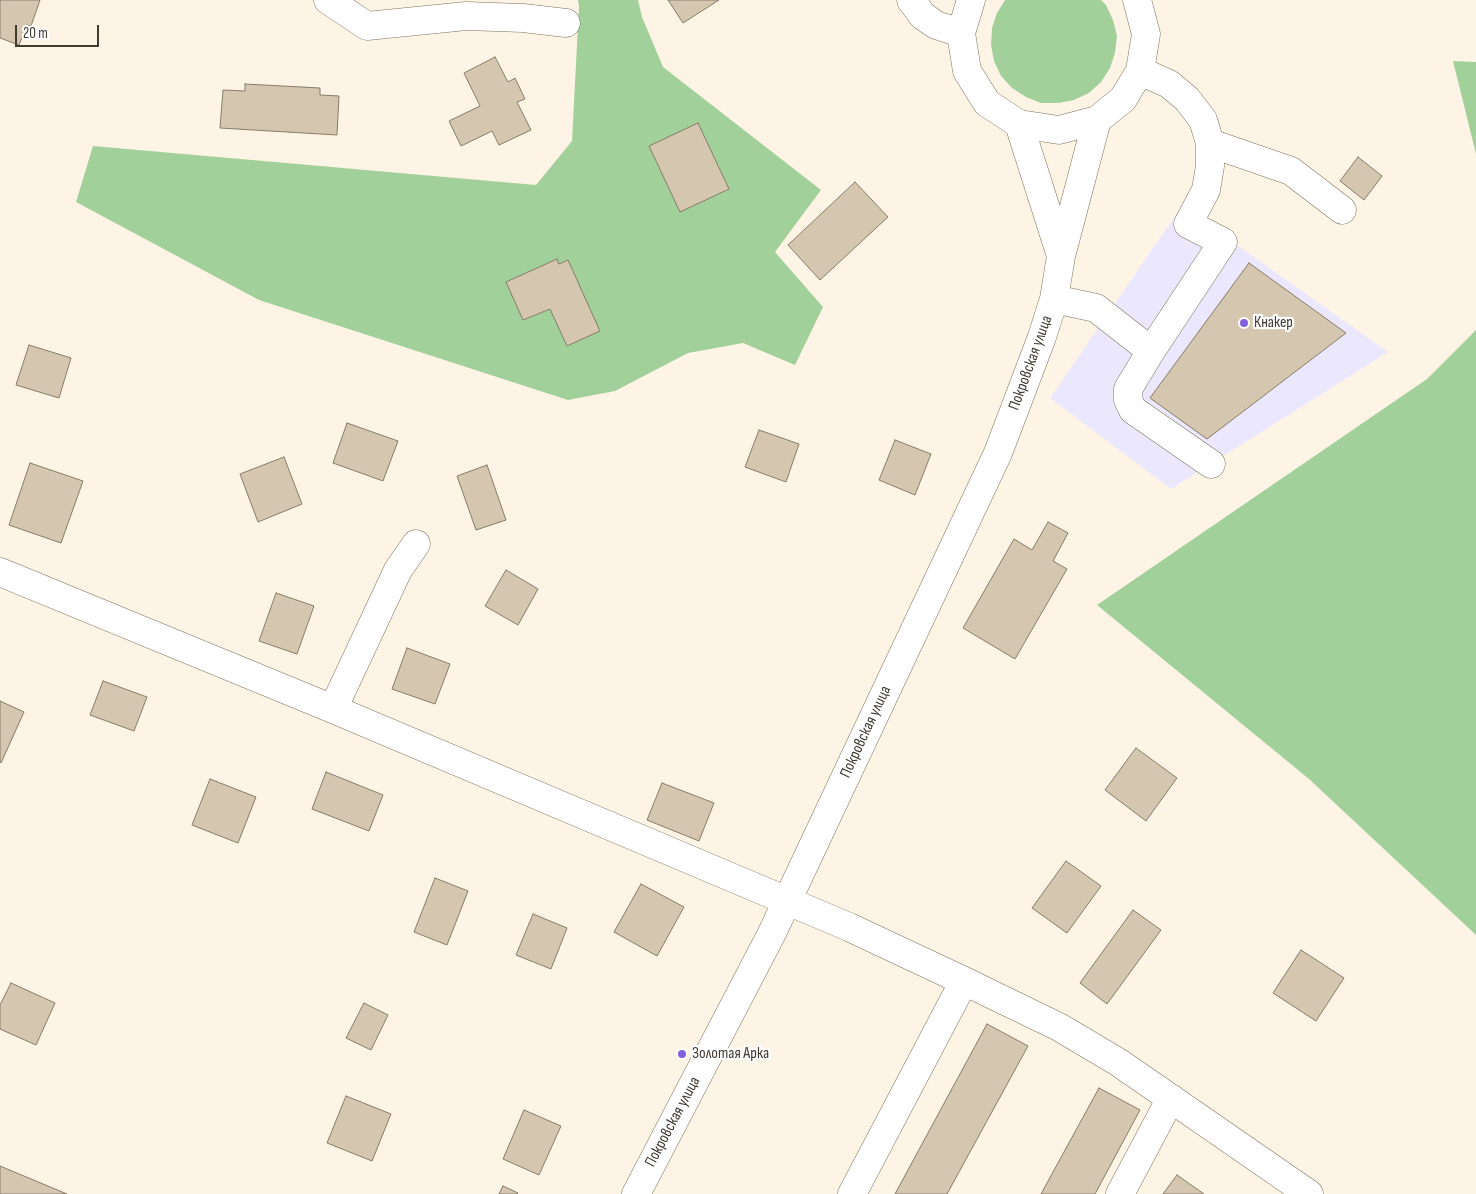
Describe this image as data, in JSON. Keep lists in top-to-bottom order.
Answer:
{
  "streets": {
    "street": ["Покровская улица"]
  },
  "places": ["Кнакер", "Золотая Арка"],
  "scale_bar": "20 m"
}
